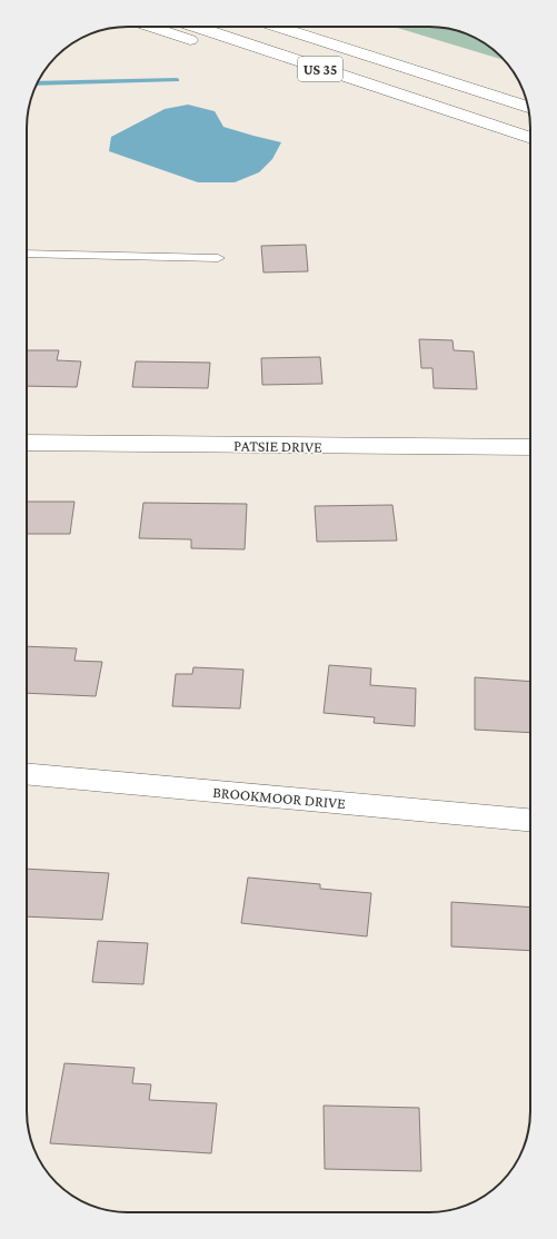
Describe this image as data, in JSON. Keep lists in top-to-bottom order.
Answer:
{
  "streets": {
    "main road": ["US 35", "PATSIE DRIVE", "BROOKMOOR DRIVE"]
  }
}
